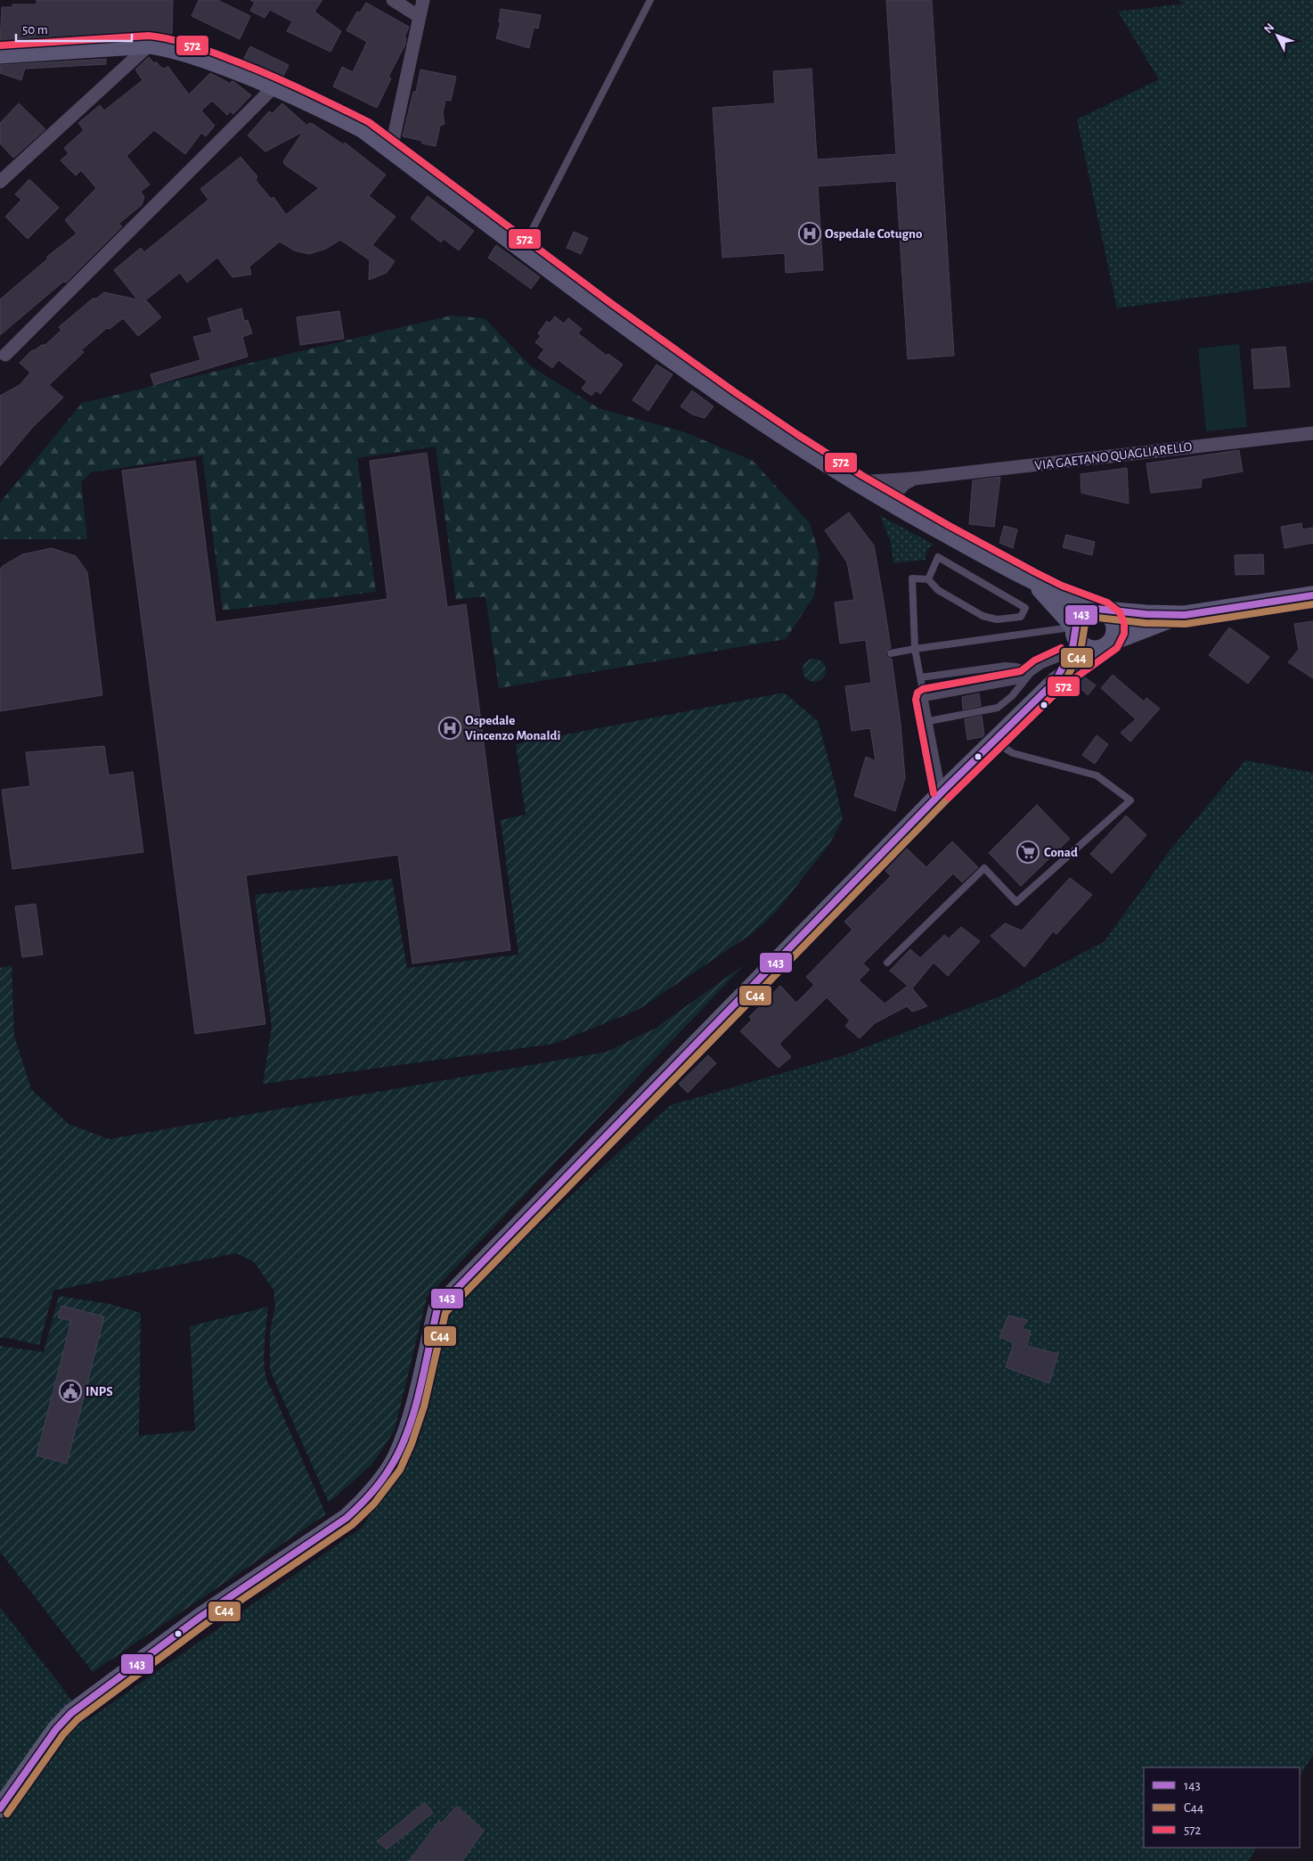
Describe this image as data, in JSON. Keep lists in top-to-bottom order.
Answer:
{
  "streets": {
    "street": ["VIA GAETANO QUAGLIARELLO"]
  },
  "places": {
    "hospital": ["Ospedale Cotugno", "Ospedale Vincenzo Monaldi"],
    "supermarket": ["Conad"],
    "public building": ["INPS"]
  },
  "lines": ["transit line 572", "transit line 143", "transit line C44"],
  "legend": ["143", "C44", "572"],
  "scale_bar": "50 m",
  "north": "top left"
}
